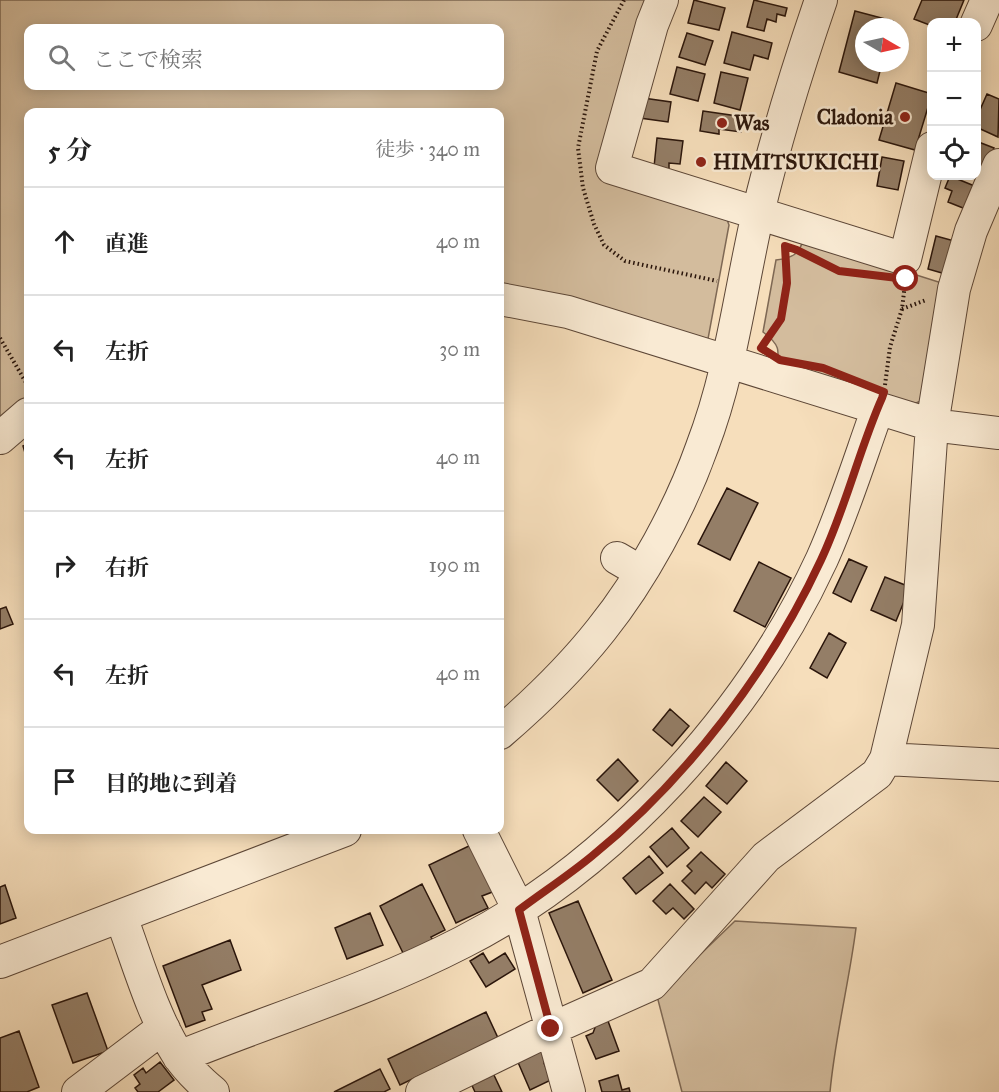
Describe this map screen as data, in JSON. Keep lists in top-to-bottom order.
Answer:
{
  "places": ["Cladonia", "Was", "HIMITSUKICHI"],
  "north": "right",
  "page": {
    "map_buttons": ["+", "−"],
    "search": "ここで検索",
    "heading": ["5 分", "徒歩 · 340 m"],
    "list": [
      ["直進", "40 m"],
      ["左折", "30 m"],
      ["左折", "40 m"],
      ["右折", "190 m"],
      ["左折", "40 m"],
      "目的地に到着"
    ]
  }
}
